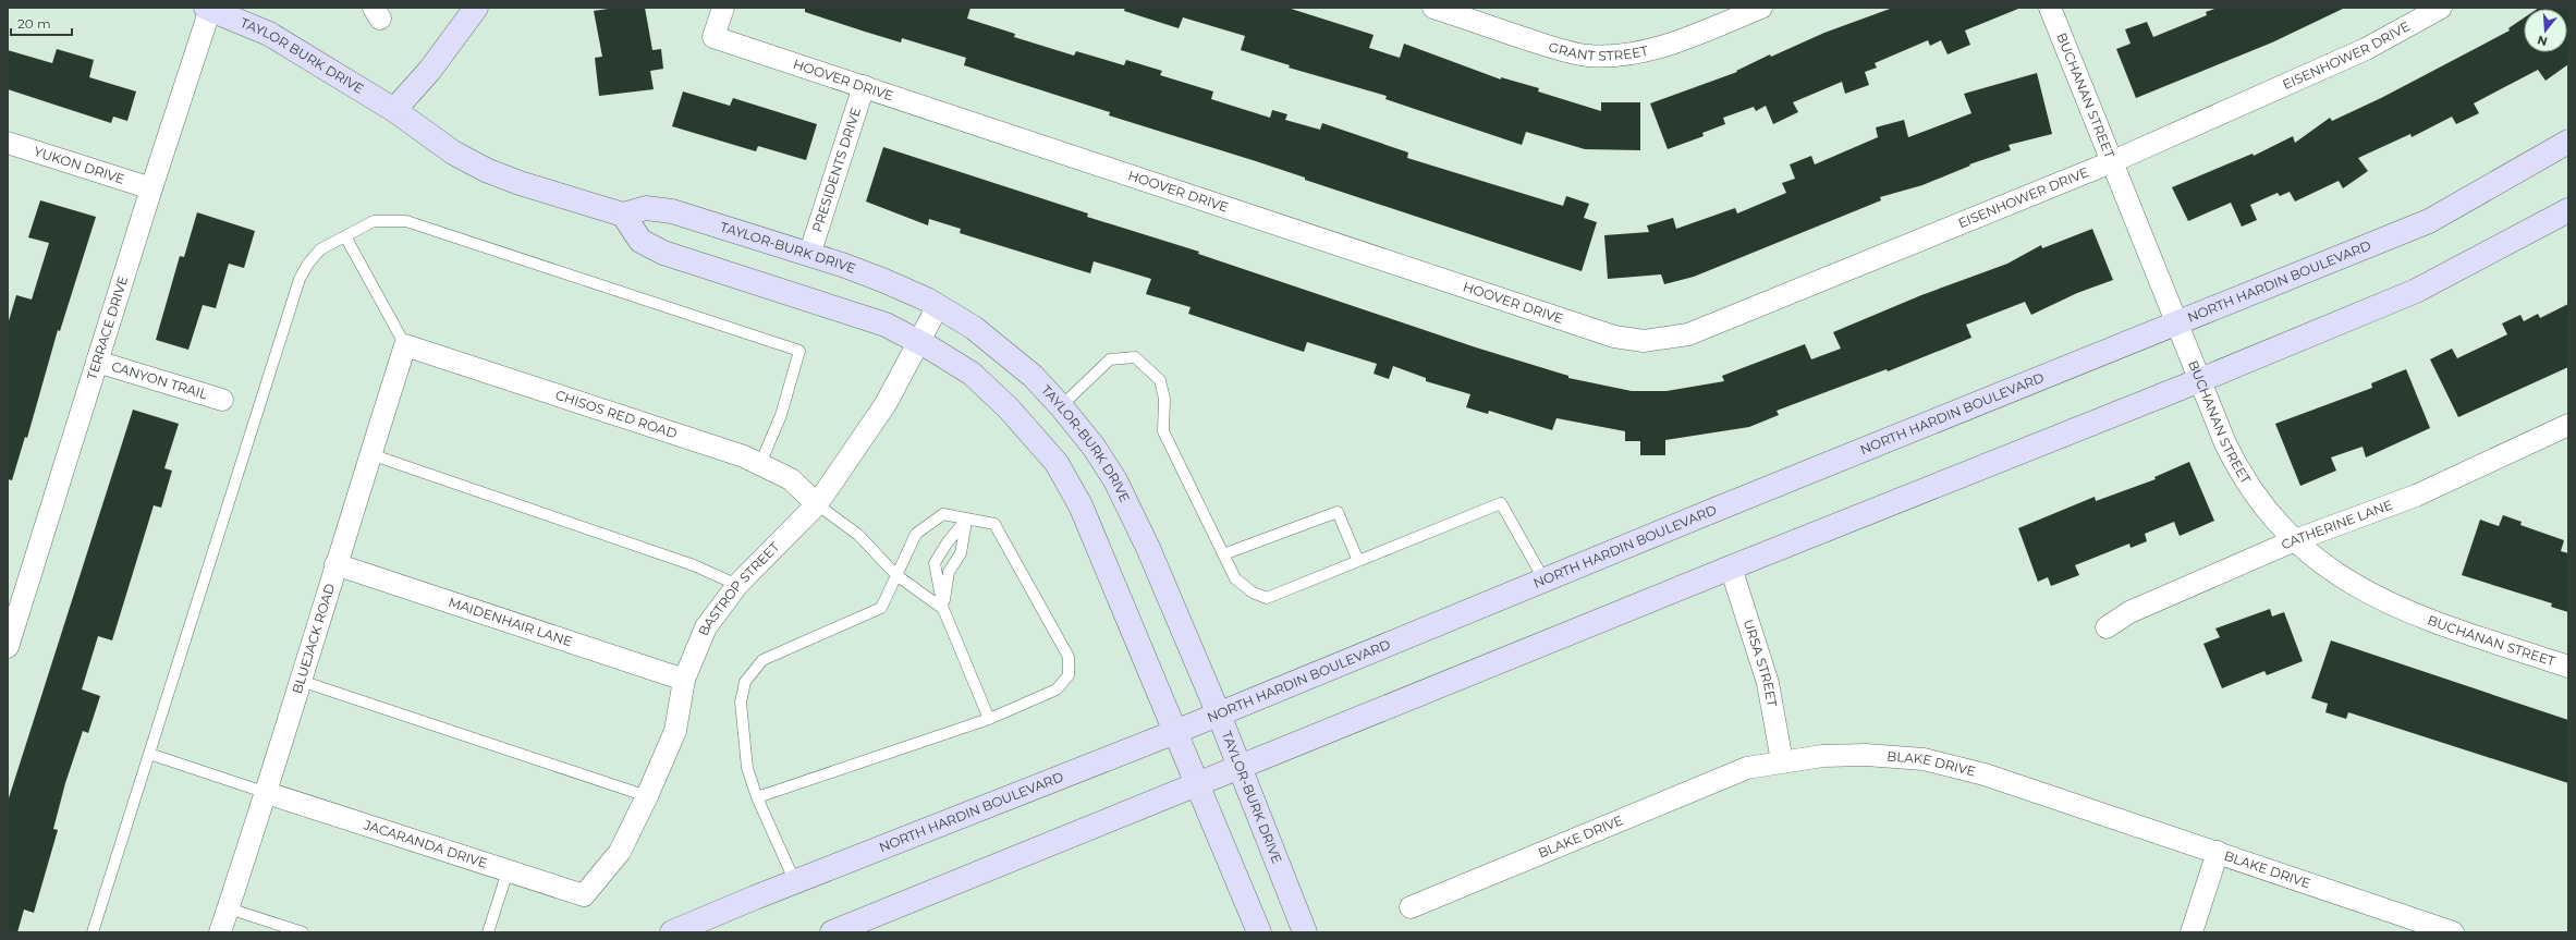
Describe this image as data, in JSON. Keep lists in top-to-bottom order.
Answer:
{
  "streets": {
    "main road": ["TAYLOR BURK DRIVE", "TAYLOR-BURK DRIVE", "NORTH HARDIN BOULEVARD"],
    "street": [
      "GRANT STREET",
      "EISENHOWER DRIVE",
      "HOOVER DRIVE",
      "BUCHANAN STREET",
      "YUKON DRIVE",
      "PRESIDENTS DRIVE",
      "TERRACE DRIVE",
      "CANYON TRAIL",
      "CHISOS RED ROAD",
      "CATHERINE LANE",
      "BASTROP STREET",
      "MAIDENHAIR LANE",
      "BLUEJACK ROAD",
      "URSA STREET",
      "BLAKE DRIVE",
      "JACARANDA DRIVE"
    ]
  },
  "crossings": [
    ["EISENHOWER DRIVE", "HOOVER DRIVE"],
    ["EISENHOWER DRIVE", "BUCHANAN STREET"],
    ["TAYLOR BURK DRIVE", "TERRACE DRIVE"],
    ["HOOVER DRIVE", "PRESIDENTS DRIVE"],
    ["BUCHANAN STREET", "NORTH HARDIN BOULEVARD"],
    ["BUCHANAN STREET", "CATHERINE LANE"],
    ["YUKON DRIVE", "TERRACE DRIVE"],
    ["PRESIDENTS DRIVE", "TAYLOR-BURK DRIVE"],
    ["TAYLOR-BURK DRIVE", "NORTH HARDIN BOULEVARD"],
    ["TAYLOR-BURK DRIVE", "BASTROP STREET"],
    ["TERRACE DRIVE", "CANYON TRAIL"],
    ["CHISOS RED ROAD", "BASTROP STREET"],
    ["CHISOS RED ROAD", "BLUEJACK ROAD"],
    ["BASTROP STREET", "MAIDENHAIR LANE"],
    ["BASTROP STREET", "JACARANDA DRIVE"],
    ["MAIDENHAIR LANE", "BLUEJACK ROAD"],
    ["BLUEJACK ROAD", "JACARANDA DRIVE"],
    ["URSA STREET", "BLAKE DRIVE"]
  ],
  "scale_bar": "20 m",
  "north": "bottom"
}
